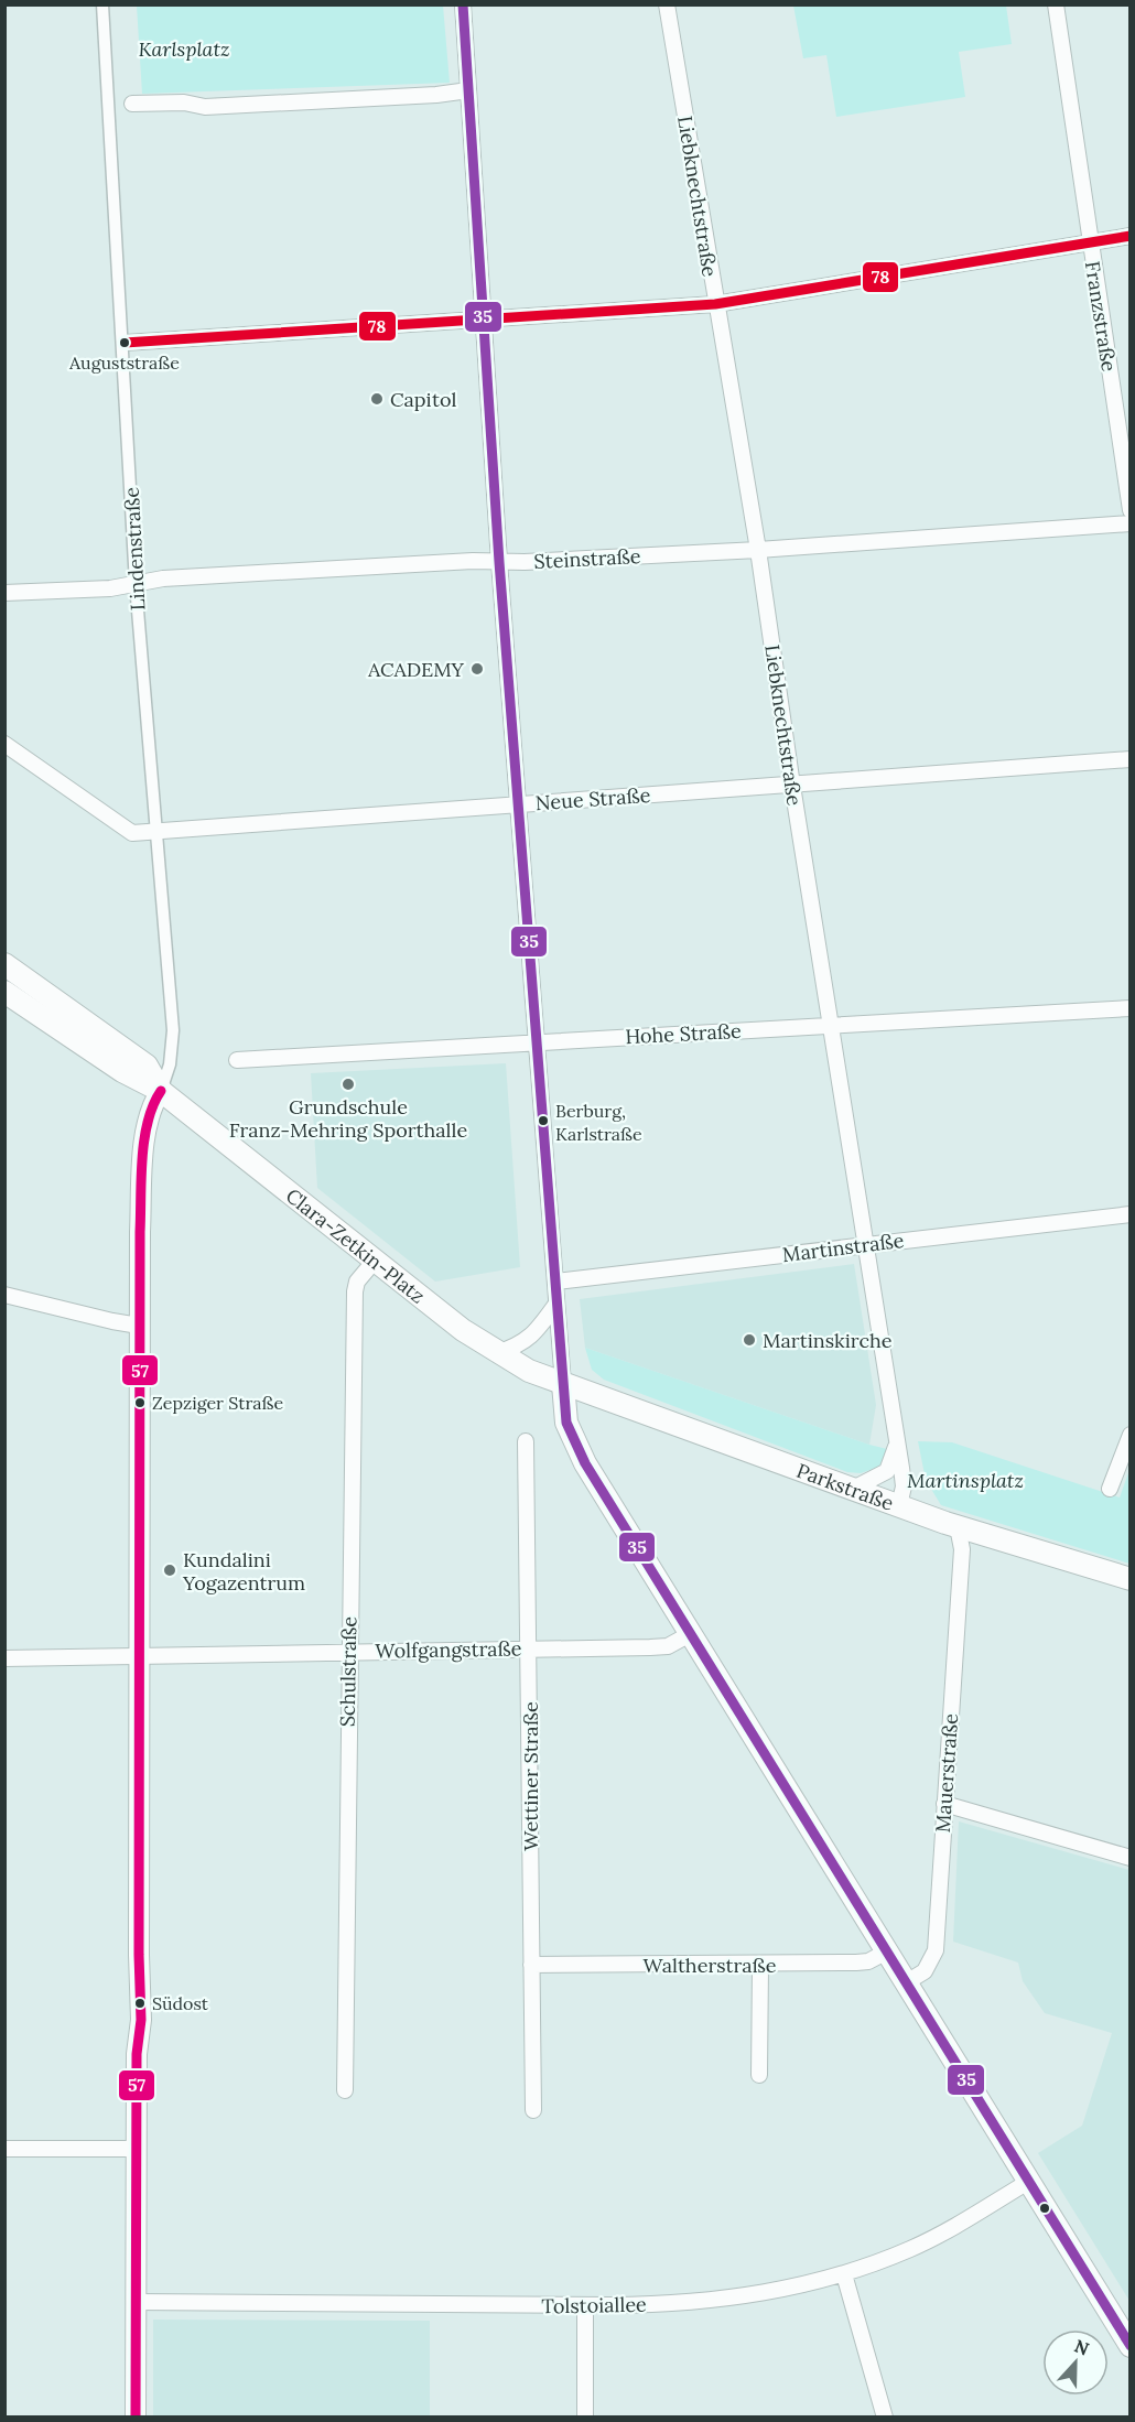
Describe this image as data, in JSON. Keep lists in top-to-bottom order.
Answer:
{
  "streets": {
    "main road": ["Clara-Zetkin-Platz", "Parkstraße"],
    "street": [
      "Liebknechtstraße",
      "Franzstraße",
      "Lindenstraße",
      "Steinstraße",
      "Neue Straße",
      "Hohe Straße",
      "Martinstraße",
      "Wolfgangstraße",
      "Schulstraße",
      "Mauerstraße",
      "Wettiner Straße",
      "Waltherstraße",
      "Tolstoiallee"
    ]
  },
  "crossings": [
    ["Liebknechtstraße", "Steinstraße"],
    ["Liebknechtstraße", "Neue Straße"],
    ["Liebknechtstraße", "Hohe Straße"],
    ["Liebknechtstraße", "Martinstraße"],
    ["Liebknechtstraße", "Parkstraße"],
    ["Lindenstraße", "Steinstraße"],
    ["Lindenstraße", "Neue Straße"],
    ["Lindenstraße", "Clara-Zetkin-Platz"],
    ["Clara-Zetkin-Platz", "Parkstraße"],
    ["Clara-Zetkin-Platz", "Schulstraße"],
    ["Parkstraße", "Mauerstraße"],
    ["Wolfgangstraße", "Schulstraße"],
    ["Wolfgangstraße", "Wettiner Straße"],
    ["Wettiner Straße", "Waltherstraße"]
  ],
  "parks": ["Karlsplatz", "Martinsplatz"],
  "places": [
    "Auguststraße",
    "Capitol",
    "ACADEMY",
    "Grundschule Franz-Mehring Sporthalle",
    "Berburg, Karlstraße",
    "Martinskirche",
    "Zepziger Straße",
    "Kundalini Yogazentrum",
    "Südost"
  ],
  "lines": ["transit line 35", "transit line 78", "transit line 57"],
  "north": "top"
}
